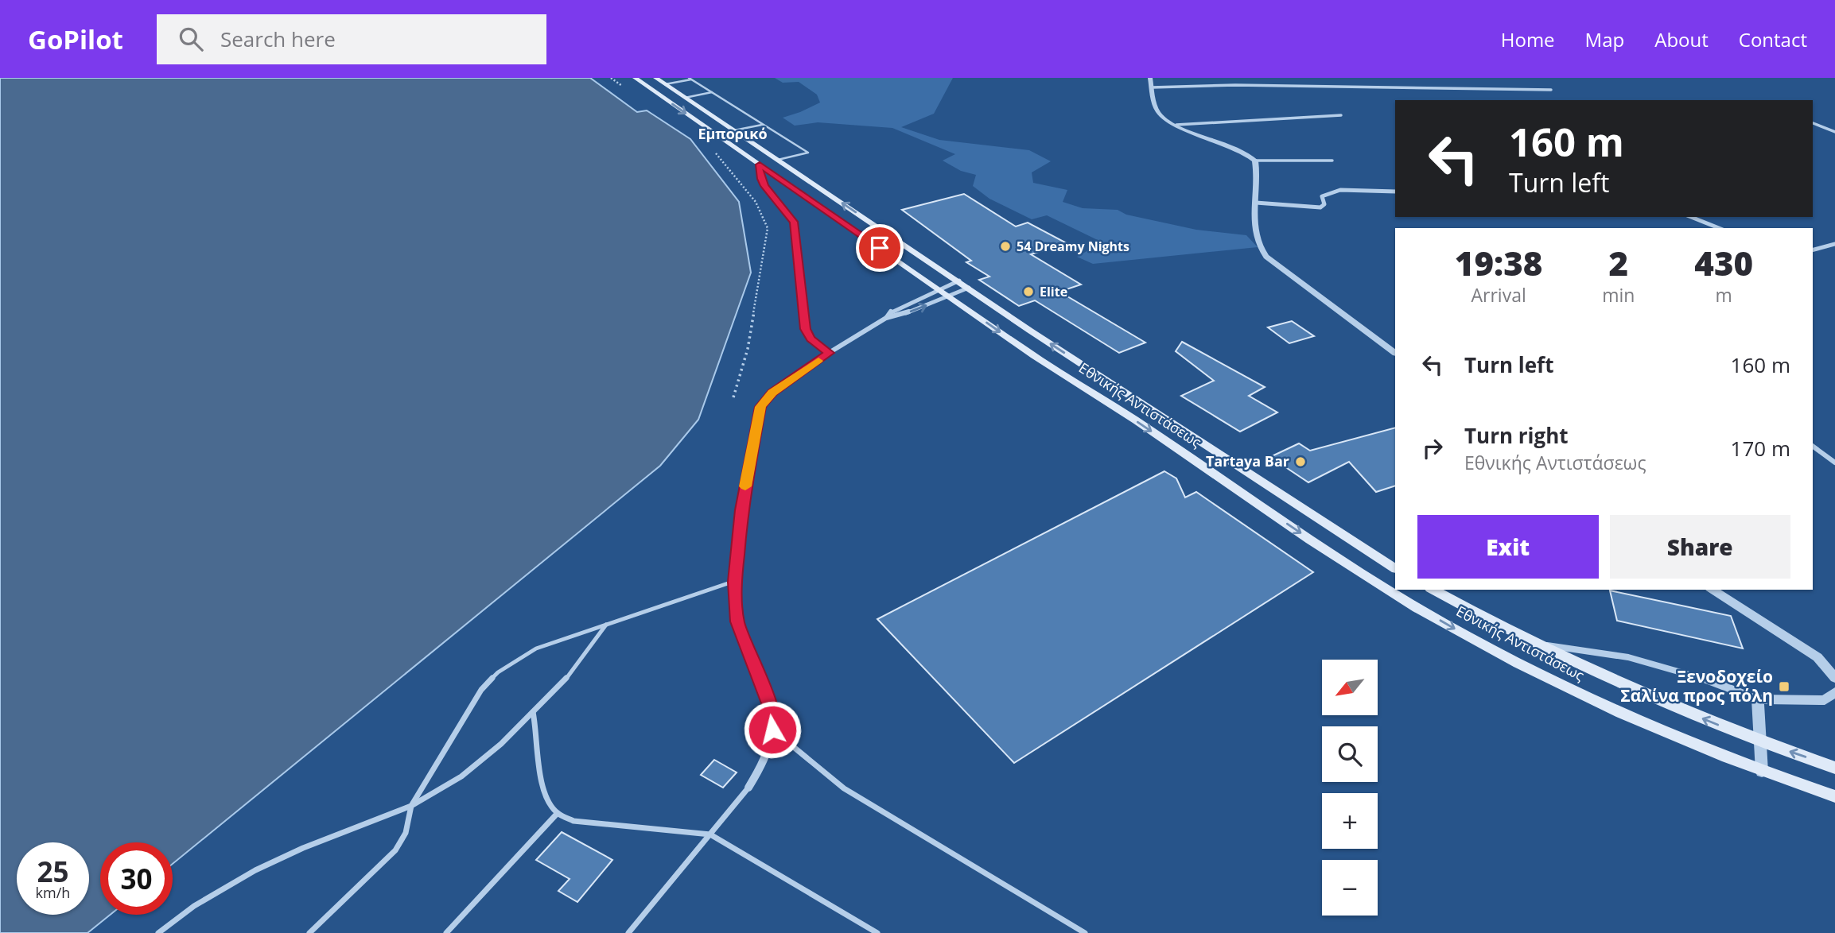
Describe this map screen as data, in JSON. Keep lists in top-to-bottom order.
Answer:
{
  "streets": {
    "main road": ["Εθνικής Αντιστάσεως"]
  },
  "districts": ["Εμπορικό"],
  "places": {
    "other": ["54 Dreamy Nights", "Elite", "Tartaya Bar"],
    "transit": ["Ξενοδοχείο Σαλίνα προς πόλη"]
  },
  "north": "bottom left",
  "page": {
    "header": "GoPilot",
    "search": "Search here",
    "nav": [
      "Home",
      "Map",
      "About",
      "Contact"
    ],
    "turn": ["160 m", "Turn left"],
    "eta": [
      "19:38",
      "Arrival",
      "2",
      "min",
      "430",
      "m"
    ],
    "list": [
      {
        "name": "Turn left",
        "value": "160 m"
      },
      {
        "name": "Turn right",
        "note": "Εθνικής Αντιστάσεως",
        "value": "170 m"
      }
    ],
    "buttons": ["Exit", "Share"],
    "map_buttons": ["+", "−"],
    "speed": "25 km/h",
    "limit": "30"
  }
}
